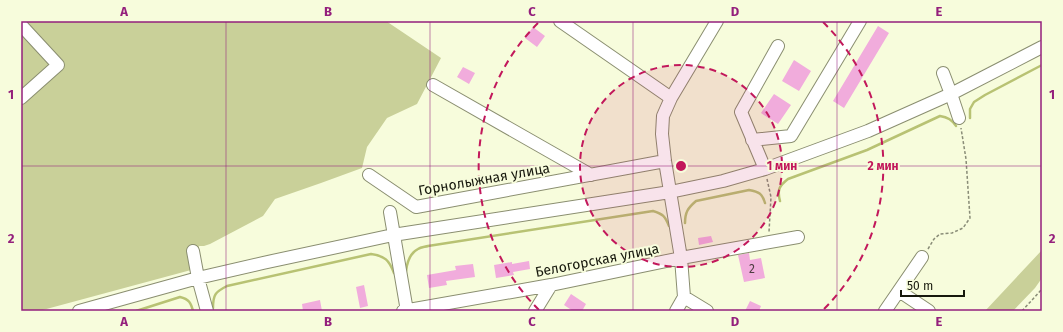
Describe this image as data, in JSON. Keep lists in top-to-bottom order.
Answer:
{
  "streets": {
    "street": ["Горнолыжная улица", "Белогорская улица"]
  },
  "house_numbers": ["2"],
  "scale_bar": "50 m",
  "grid": {
    "columns": [
      "A",
      "B",
      "C",
      "D",
      "E"
    ],
    "rows": ["1", "2"]
  },
  "rings": ["1 мин", "2 мин"]
}
